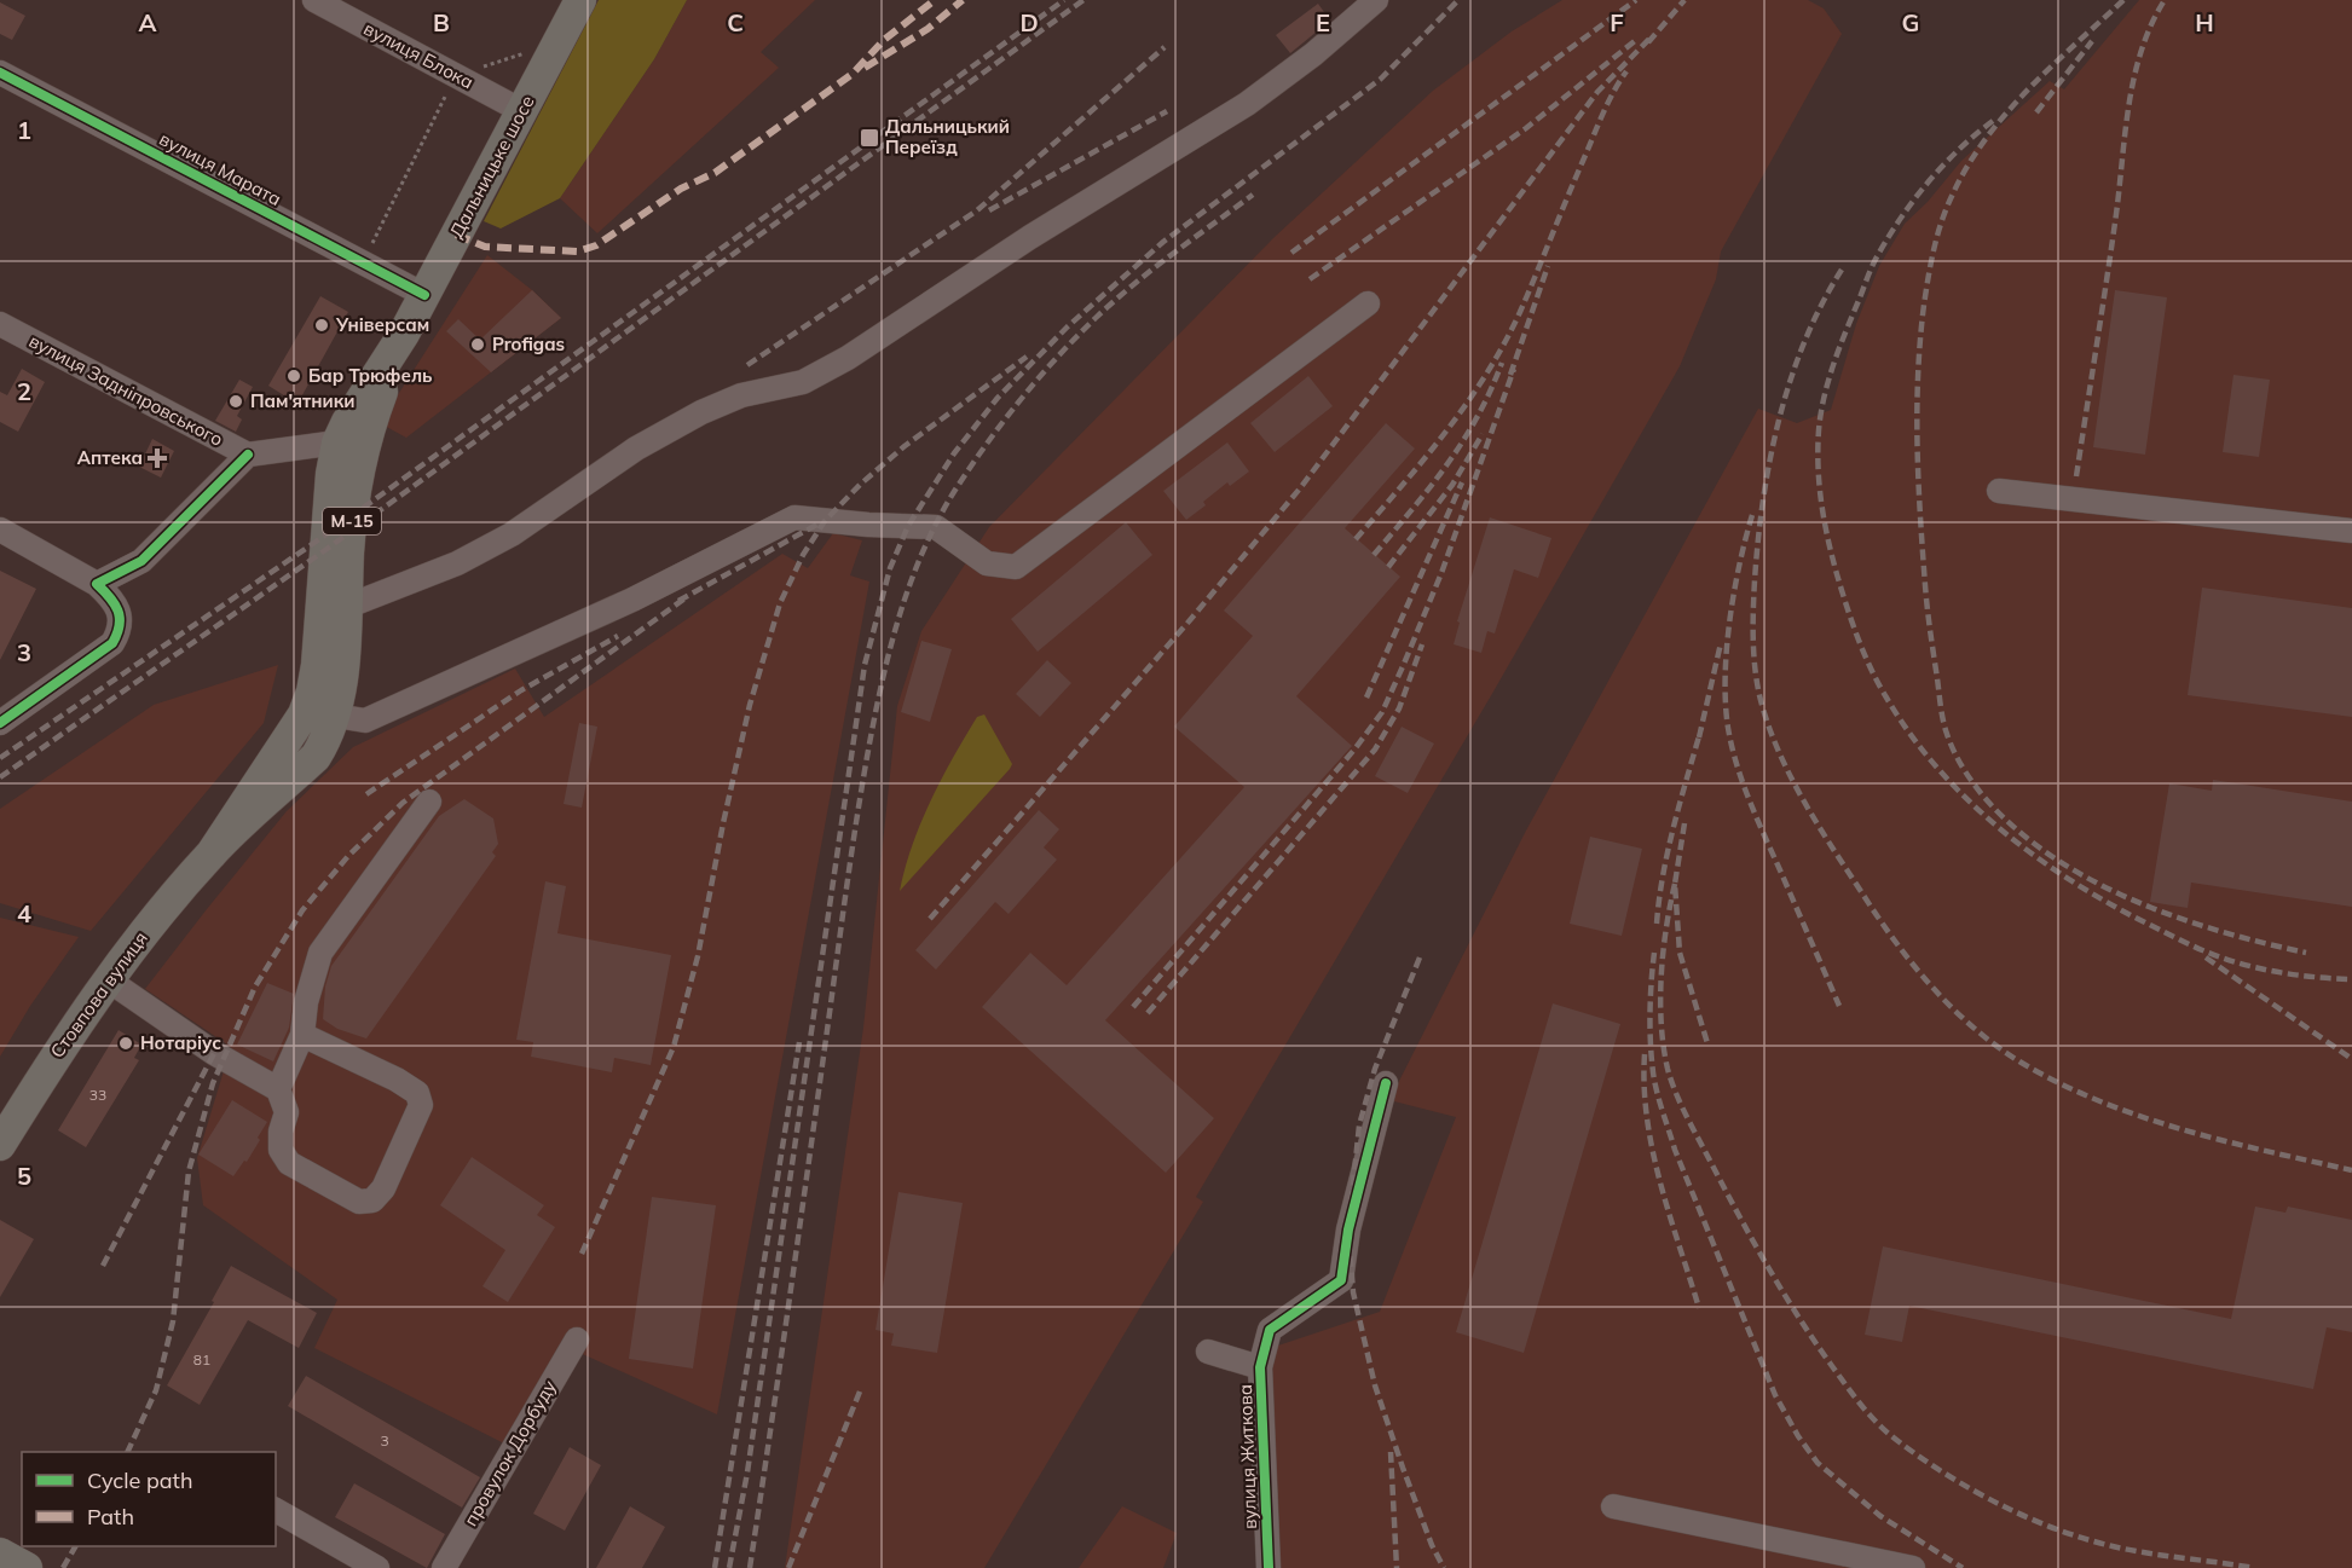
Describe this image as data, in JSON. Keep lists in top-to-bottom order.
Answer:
{
  "streets": {
    "main road": ["Дальницьке шосе", "М-15", "Стовпова вулиця"],
    "street": [
      "вулиця Блока",
      "вулиця Марата",
      "вулиця Задніпровського",
      "провулок Дорбуду",
      "вулиця Житкова"
    ]
  },
  "crossings": [
    ["вулиця Блока", "Дальницьке шосе"],
    ["Дальницьке шосе", "вулиця Марата"],
    ["Дальницьке шосе", "М-15"],
    ["Дальницьке шосе", "Стовпова вулиця"],
    ["М-15", "Стовпова вулиця"]
  ],
  "places": {
    "transit": ["Дальницький Переїзд"],
    "other": [
      "Універсам",
      "Profigas",
      "Бар Трюфель",
      "Пам'ятники",
      "Нотаріус"
    ],
    "health": ["Аптека"]
  },
  "house_numbers": ["33", "81", "3"],
  "legend": ["Cycle path", "Path"],
  "grid": {
    "columns": [
      "A",
      "B",
      "C",
      "D",
      "E",
      "F",
      "G",
      "H"
    ],
    "rows": [
      "1",
      "2",
      "3",
      "4",
      "5"
    ]
  }
}
